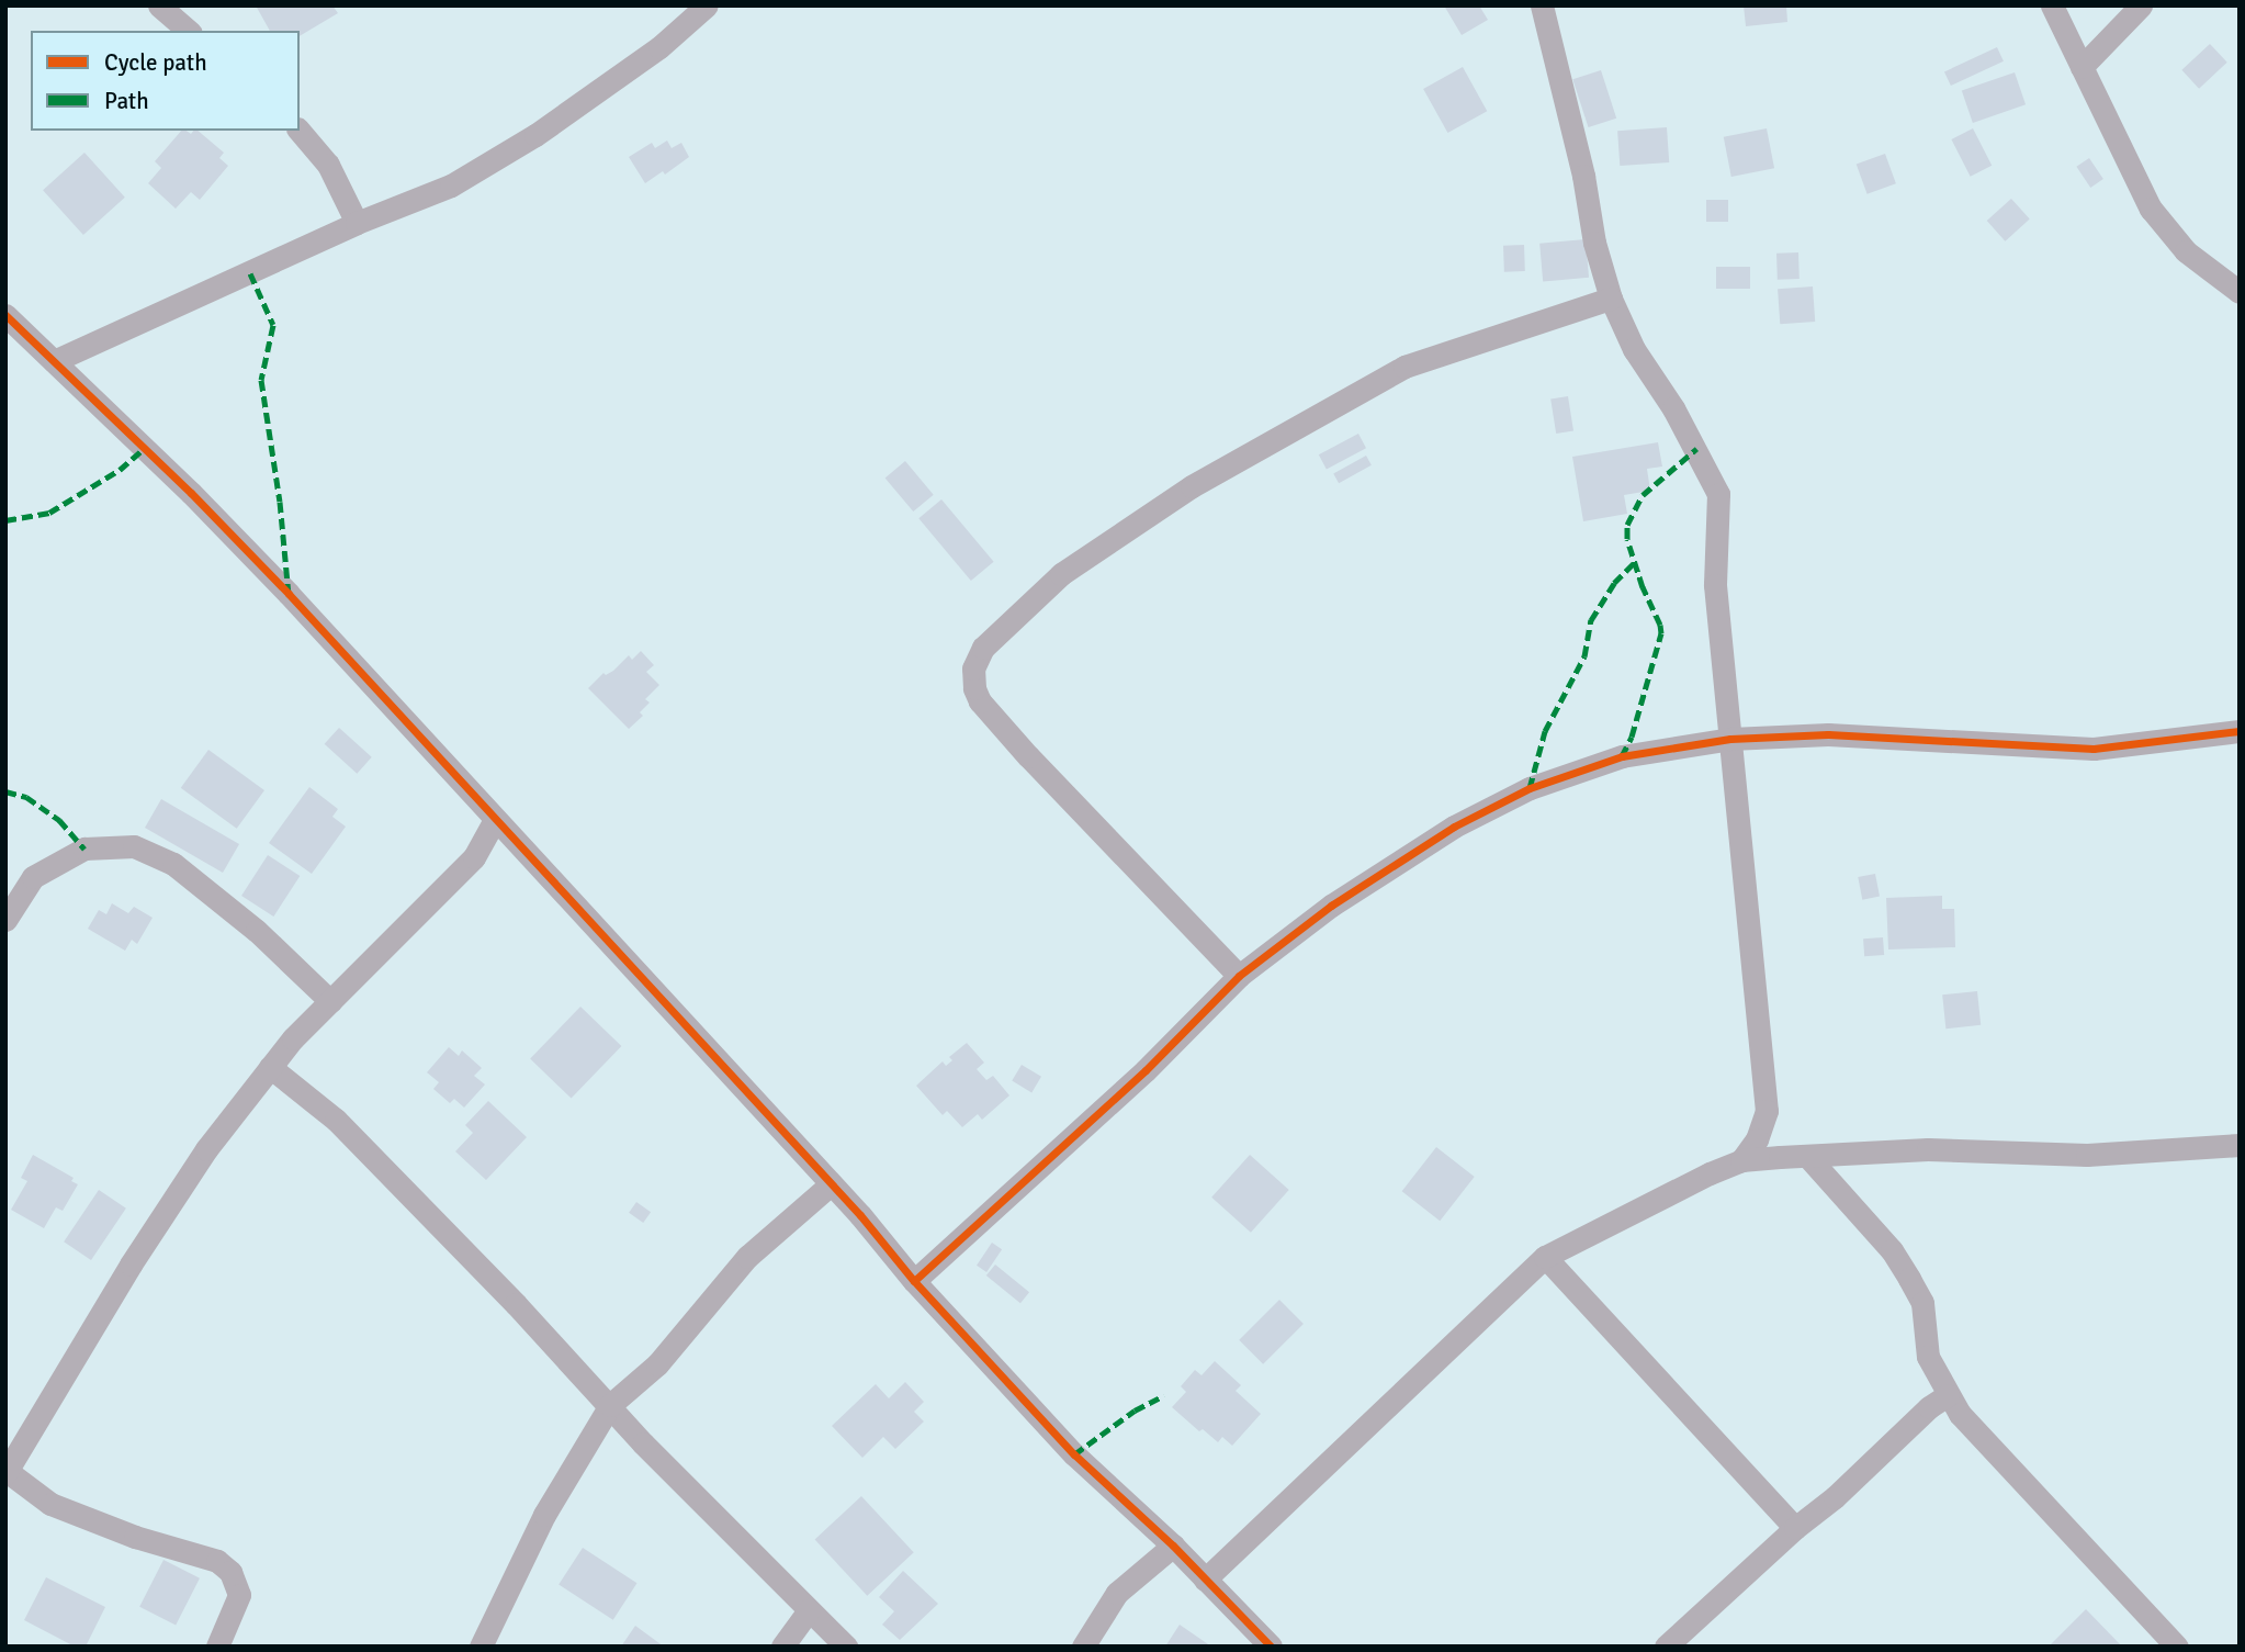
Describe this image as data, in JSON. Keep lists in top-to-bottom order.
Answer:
{
  "legend": ["Cycle path", "Path"]
}
